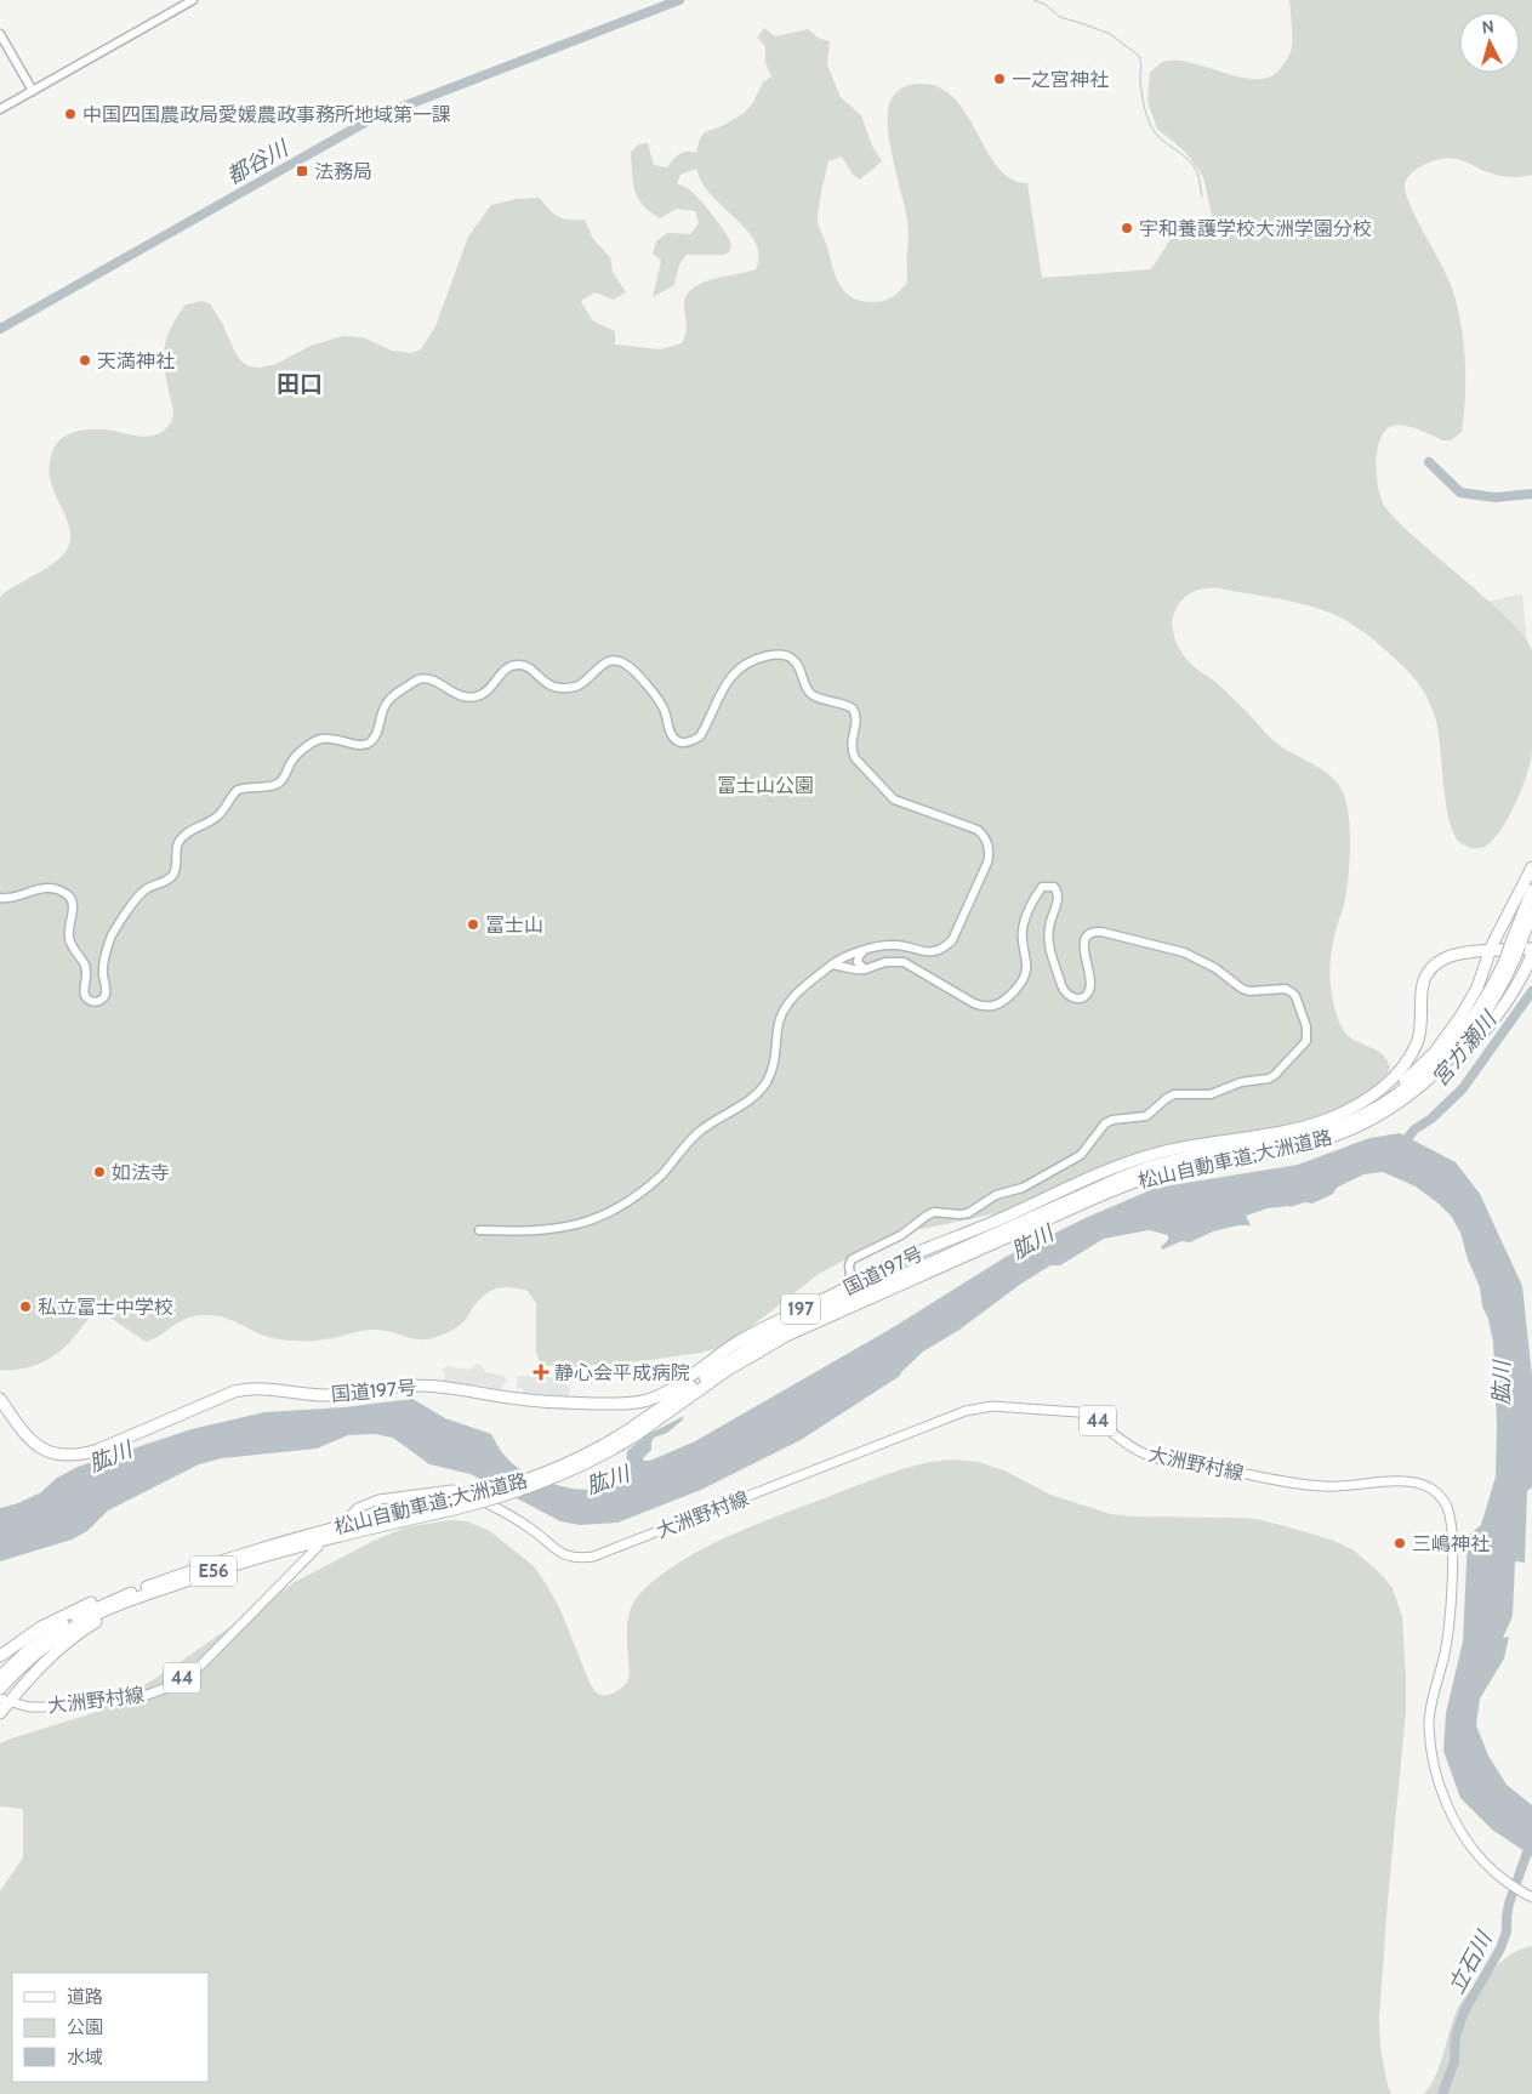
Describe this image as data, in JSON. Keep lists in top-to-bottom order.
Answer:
{
  "streets": {
    "highway": [
      "松山自動車道;大洲道路",
      "国道197号",
      "197",
      "E56"
    ],
    "main road": ["44", "大洲野村線"]
  },
  "districts": ["田口"],
  "water": [
    "都谷川",
    "宮ガ瀬川",
    "肱川",
    "立石川"
  ],
  "parks": ["冨士山公園"],
  "places": {
    "other": [
      "一之宮神社",
      "中国四国農政局愛媛農政事務所地域第一課",
      "宇和養護学校大洲学園分校",
      "天満神社",
      "冨士山",
      "如法寺",
      "私立冨士中学校",
      "三嶋神社"
    ],
    "transit": ["法務局"],
    "health": ["静心会平成病院"]
  },
  "legend": ["道路", "公園", "水域"],
  "north": "top"
}
